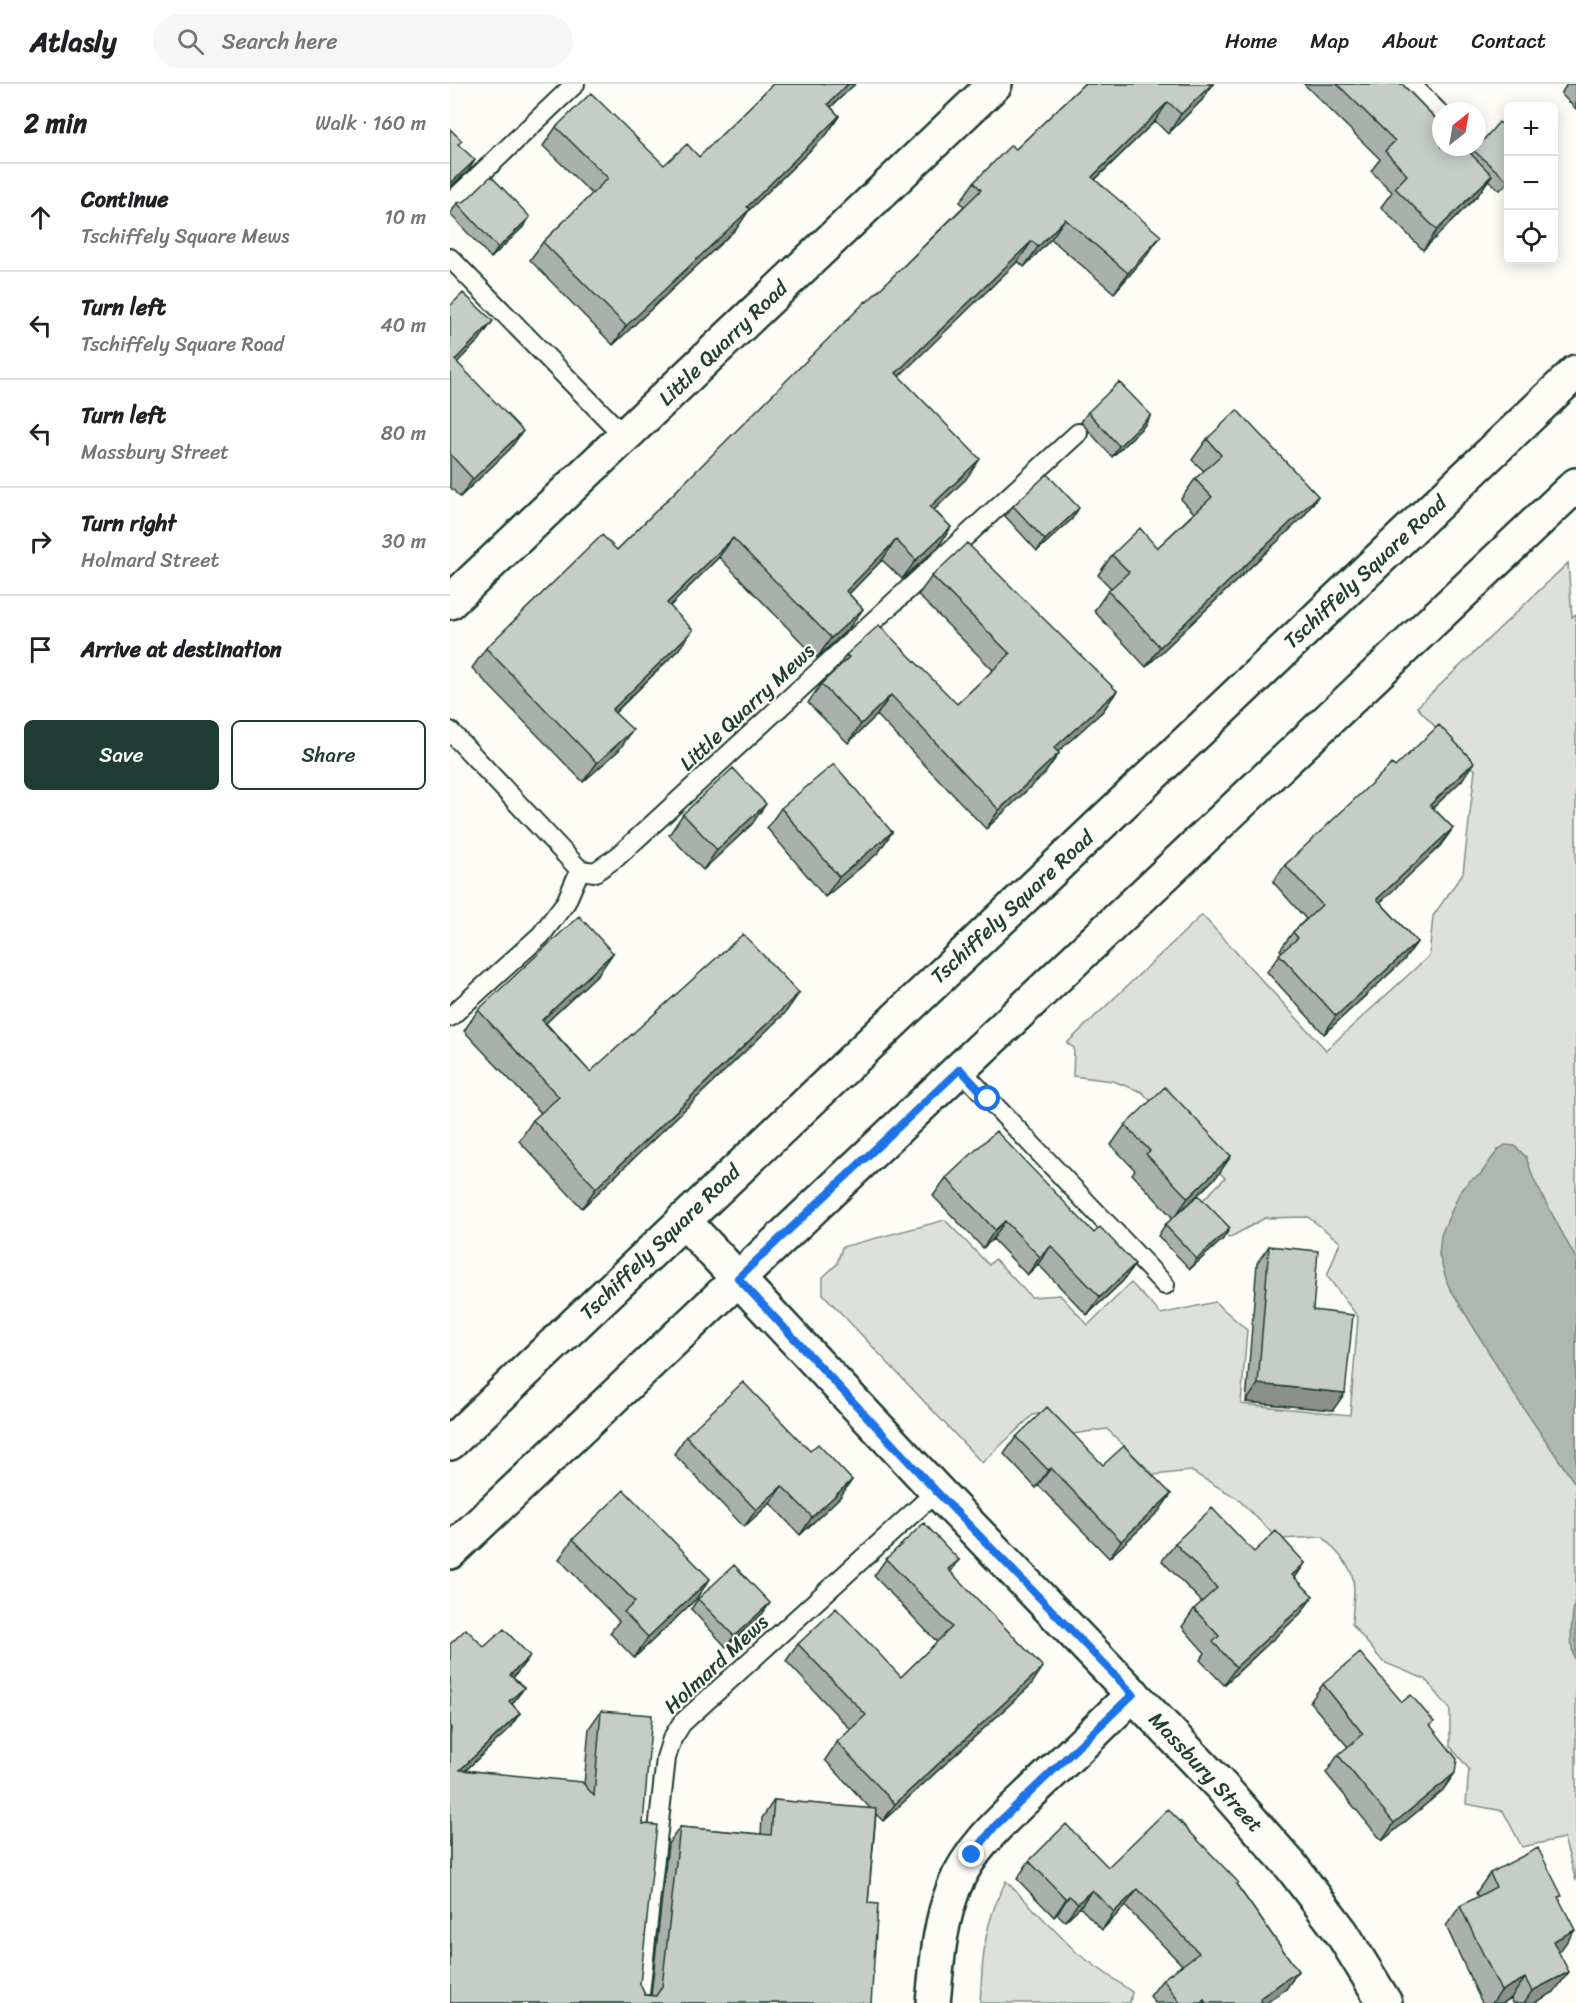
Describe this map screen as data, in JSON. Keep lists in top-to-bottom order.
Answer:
{
  "streets": {
    "street": ["Little Quarry Road", "Tschiffely Square Road", "Massbury Street"],
    "lane": ["Little Quarry Mews", "Holmard Mews"]
  },
  "crossings": [
    ["Tschiffely Square Road", "Massbury Street"],
    ["Holmard Mews", "Massbury Street"]
  ],
  "north": "top right",
  "page": {
    "header": "Atlasly",
    "search": "Search here",
    "nav": [
      "Home",
      "Map",
      "About",
      "Contact"
    ],
    "heading": ["2 min", "Walk · 160 m"],
    "map_buttons": ["+", "−"],
    "list": [
      ["Continue", "Tschiffely Square Mews", "10 m"],
      ["Turn left", "Tschiffely Square Road", "40 m"],
      ["Turn left", "Massbury Street", "80 m"],
      ["Turn right", "Holmard Street", "30 m"],
      "Arrive at destination"
    ],
    "buttons": ["Save", "Share"]
  }
}
